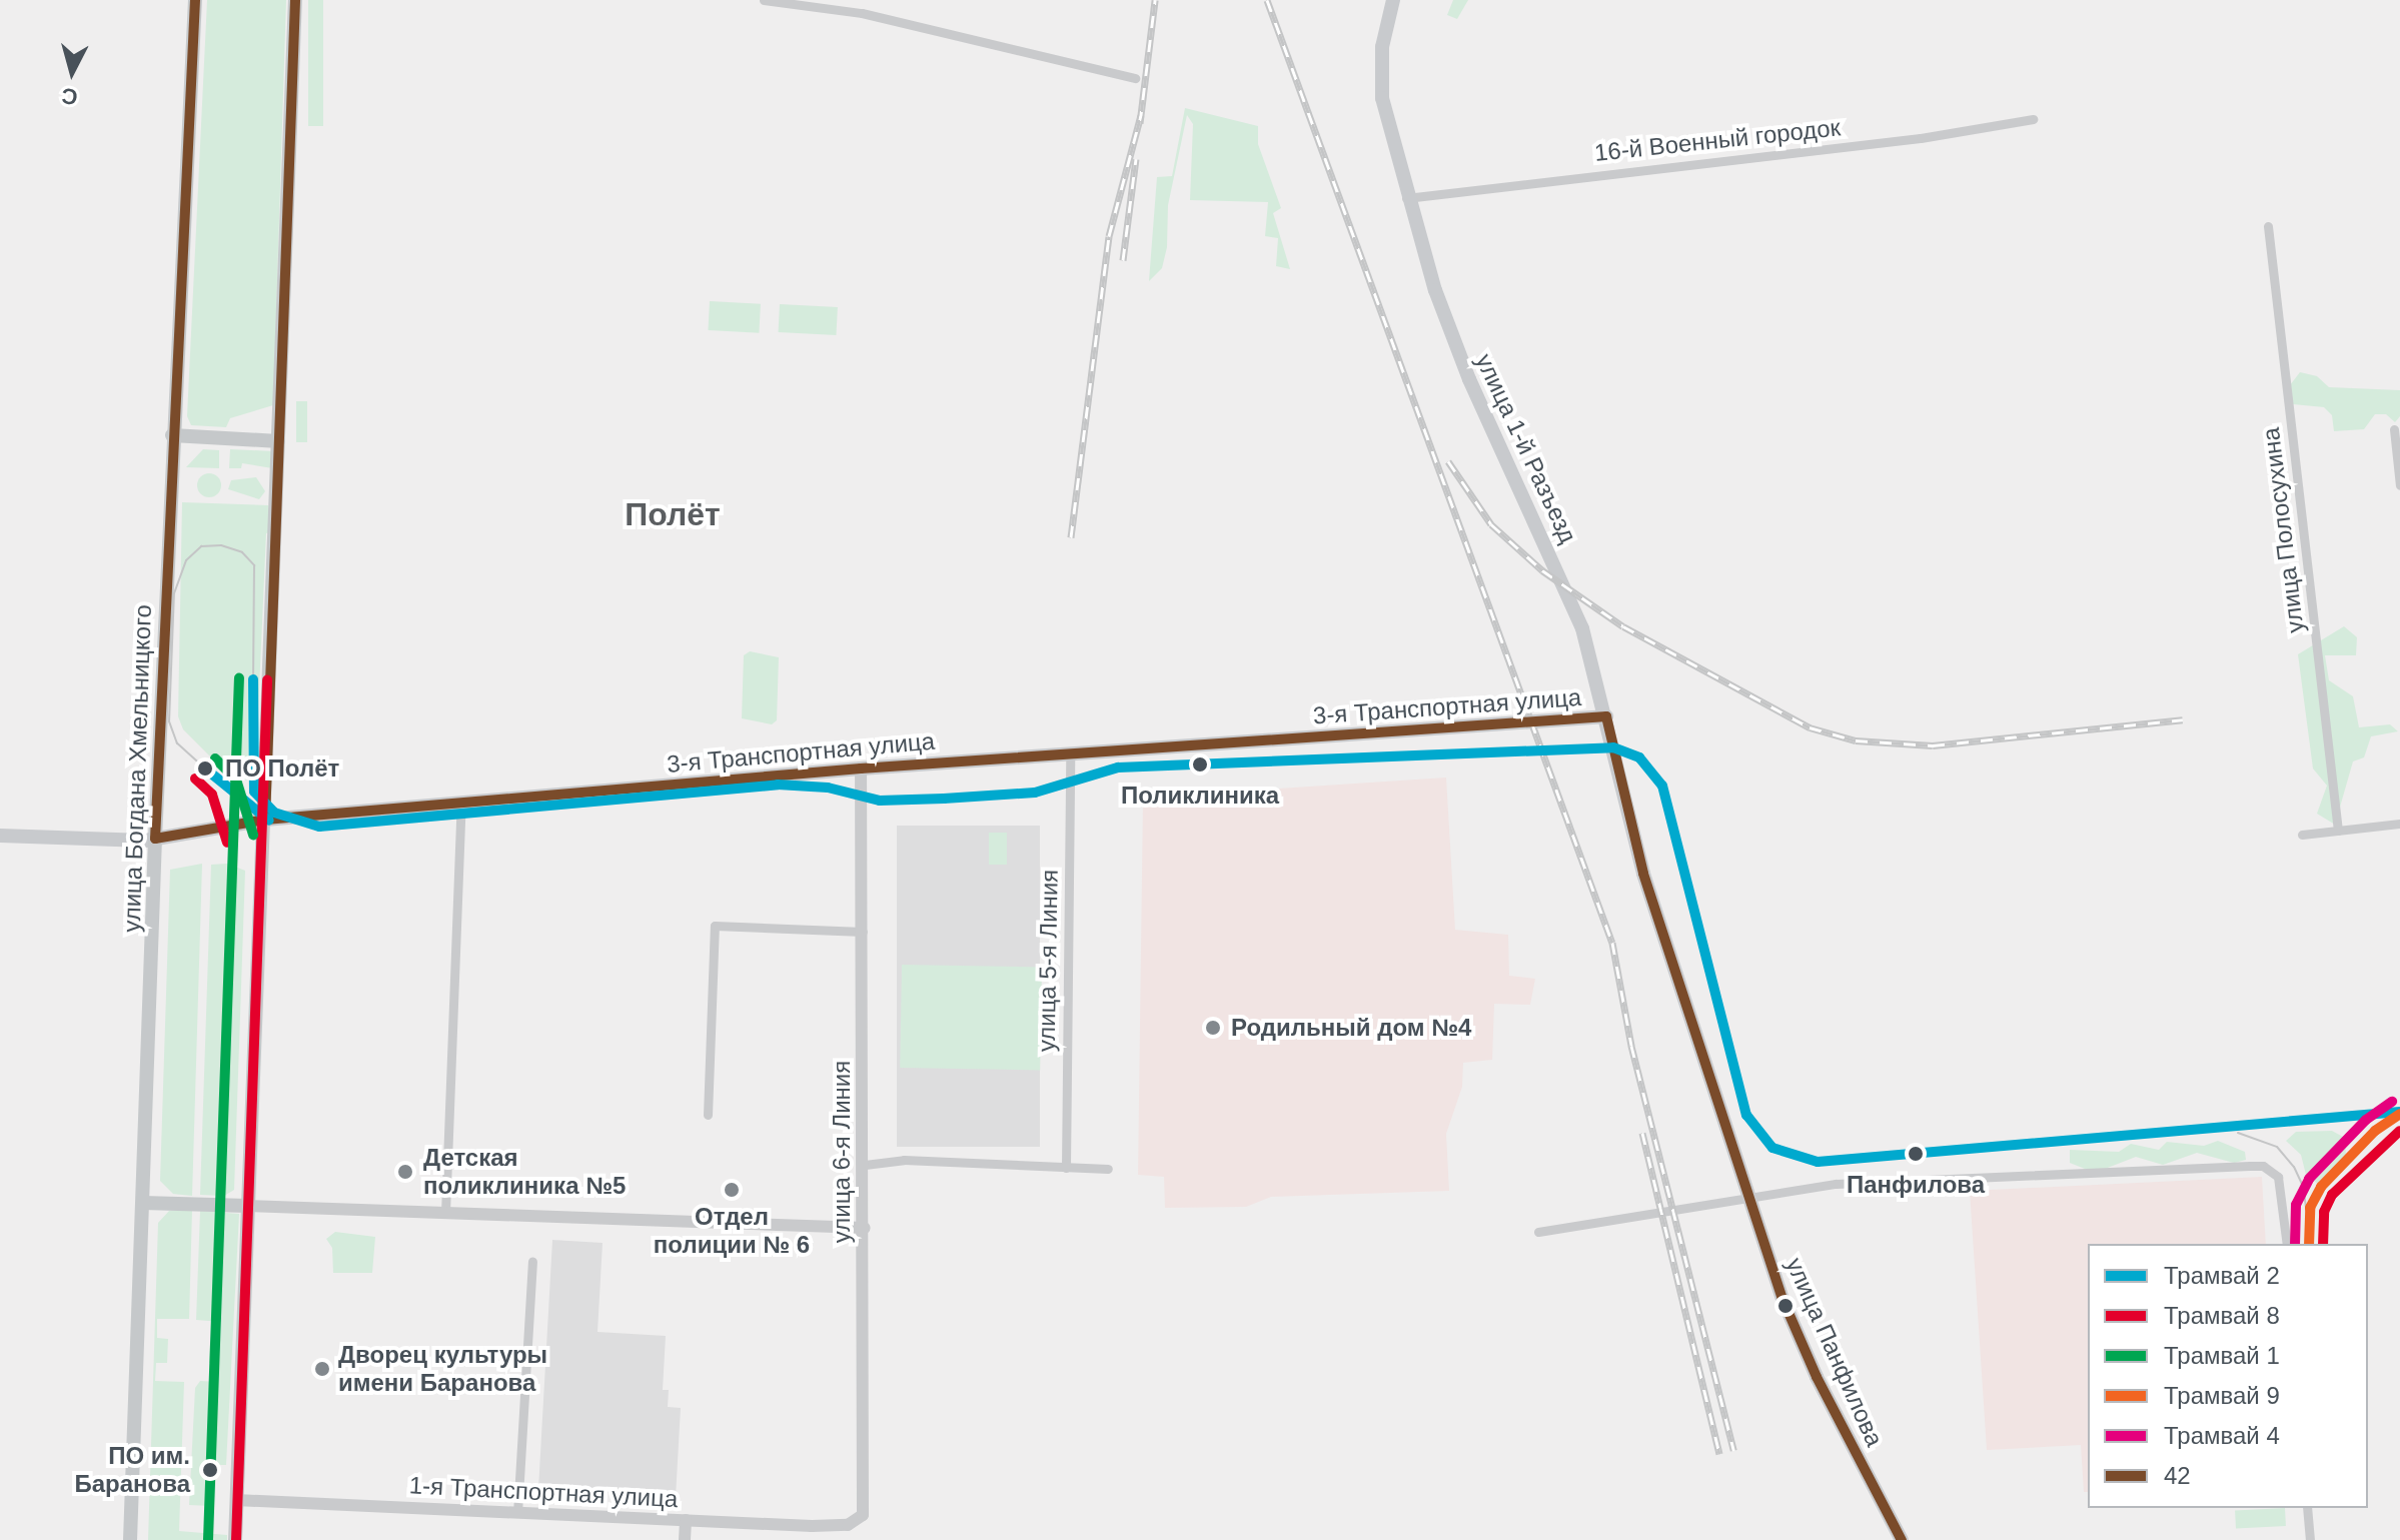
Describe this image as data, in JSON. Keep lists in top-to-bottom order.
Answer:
{
  "streets": {
    "main road": [
      "улица 1-й Разъезд",
      "3-я Транспортная улица",
      "улица Богдана Хмельницкого",
      "улица Панфилова"
    ],
    "street": [
      "16-й Военный городок",
      "улица Полосухина",
      "улица 5-я Линия",
      "улица 6-я Линия",
      "1-я Транспортная улица"
    ]
  },
  "crossings": [
    ["16-й Военный городок", "улица 1-й Разъезд"],
    ["улица 1-й Разъезд", "3-я Транспортная улица"],
    ["улица 1-й Разъезд", "улица Панфилова"],
    ["3-я Транспортная улица", "улица Богдана Хмельницкого"],
    ["3-я Транспортная улица", "улица 5-я Линия"],
    ["3-я Транспортная улица", "улица 6-я Линия"],
    ["3-я Транспортная улица", "улица Панфилова"],
    ["улица 6-я Линия", "1-я Транспортная улица"]
  ],
  "districts": ["Полёт"],
  "places": [
    "Поликлиника",
    "ПО Полёт",
    "Родильный дом №4",
    "Панфилова",
    "Детская поликлиника №5",
    "Отдел полиции № 6",
    "Дворец культуры имени Баранова",
    "ПО им. Баранова"
  ],
  "lines": [
    "transit line 42",
    "tram line 1",
    "tram line 2",
    "tram line 8",
    "tram line 4",
    "tram line 9"
  ],
  "legend": [
    "Трамвай 2",
    "Трамвай 8",
    "Трамвай 1",
    "Трамвай 9",
    "Трамвай 4",
    "42"
  ],
  "north": "bottom"
}
